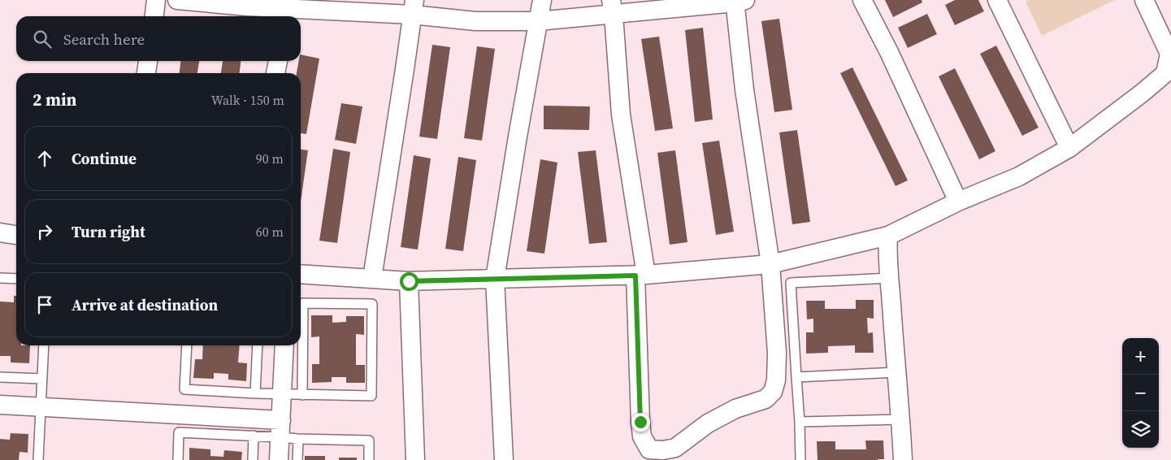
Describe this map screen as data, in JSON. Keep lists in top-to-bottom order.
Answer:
{
  "page": {
    "search": "Search here",
    "heading": ["2 min", "Walk · 150 m"],
    "list": [
      ["Continue", "90 m"],
      ["Turn right", "60 m"],
      "Arrive at destination"
    ],
    "map_buttons": ["+", "−"]
  }
}
